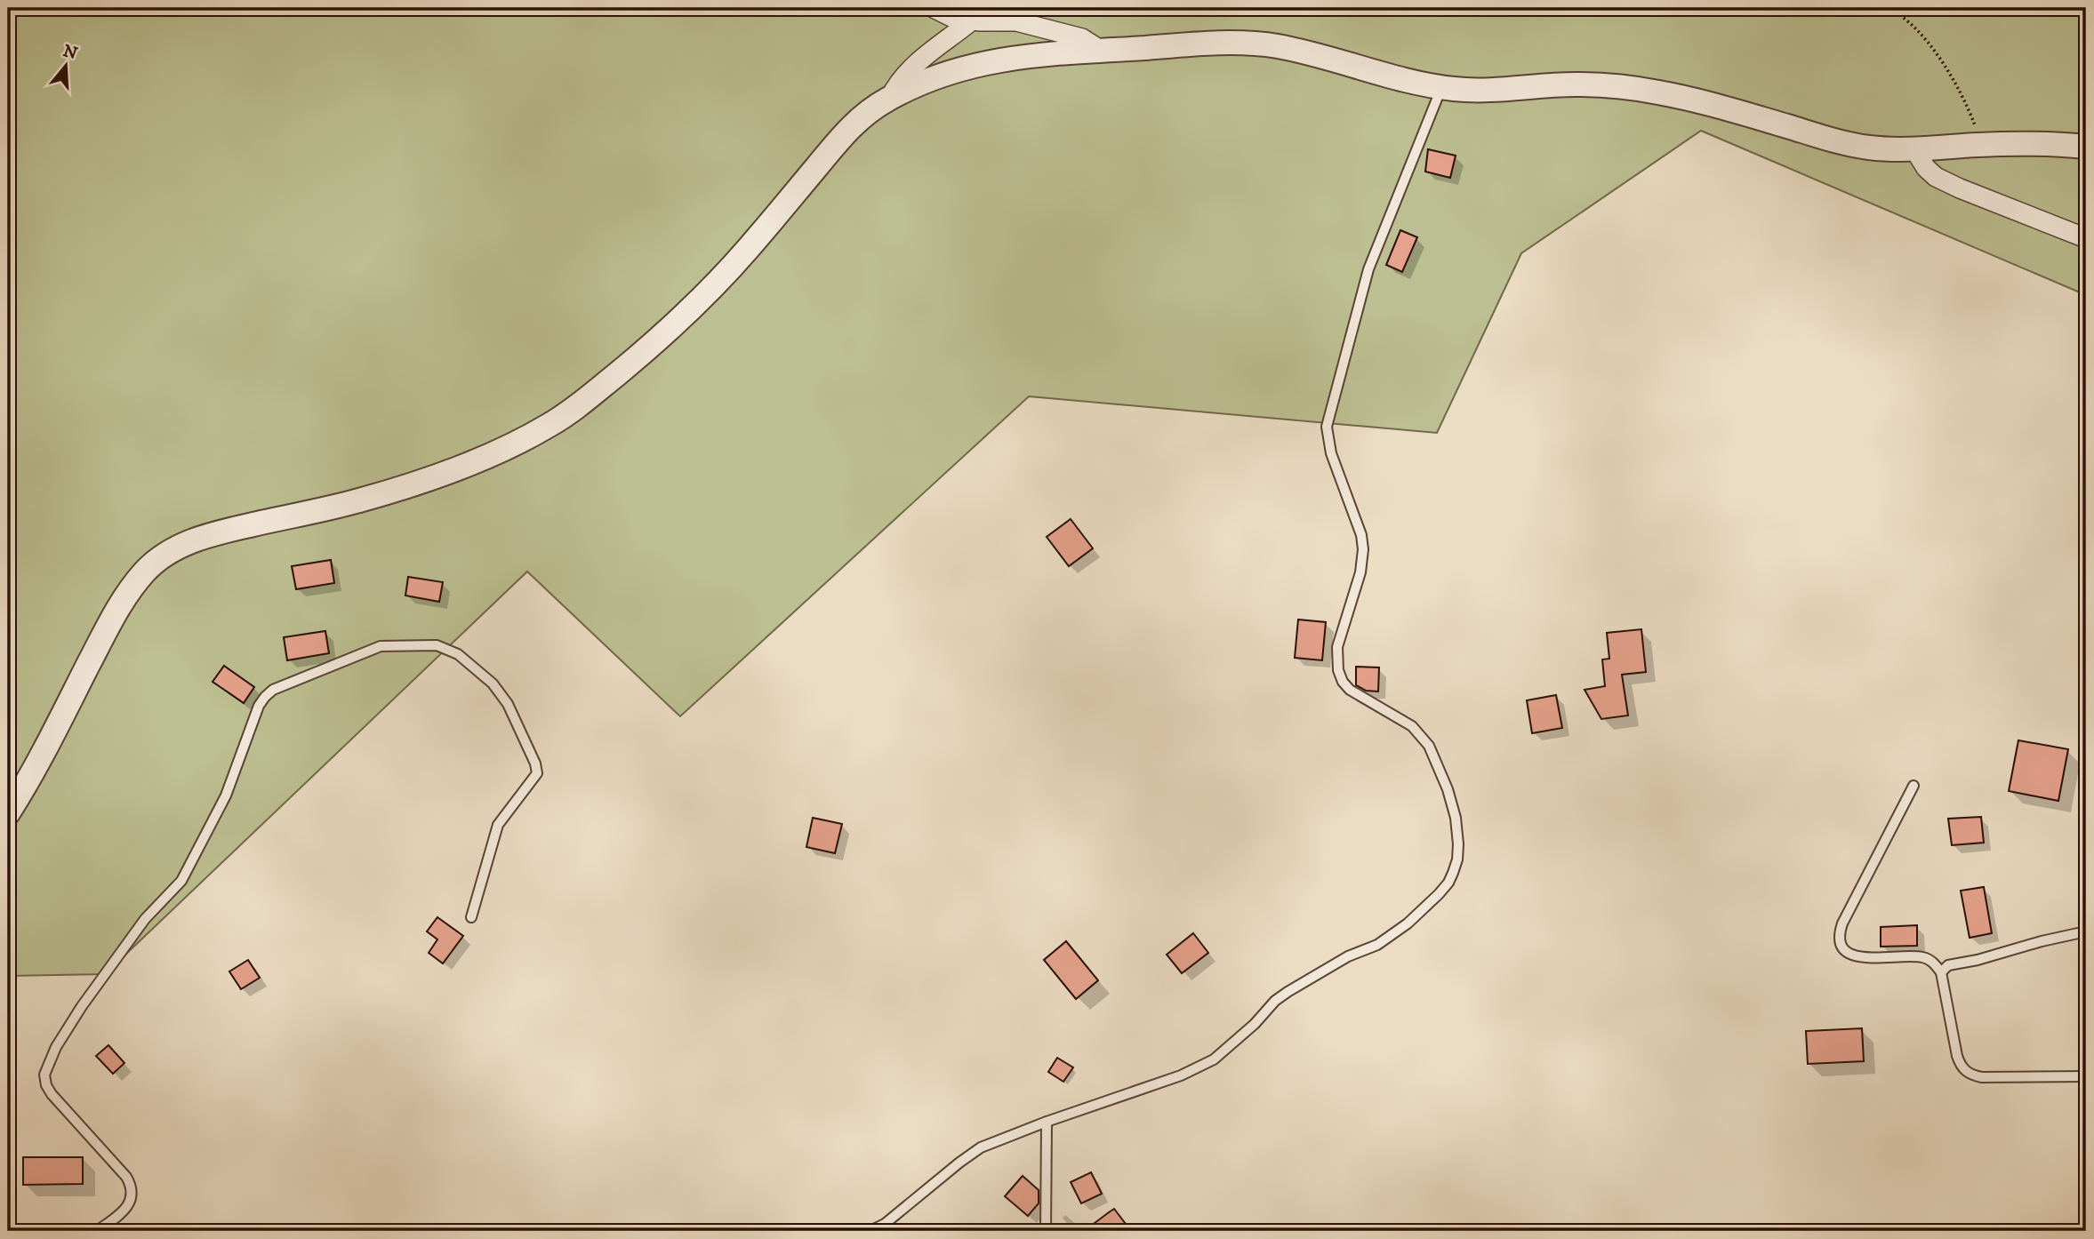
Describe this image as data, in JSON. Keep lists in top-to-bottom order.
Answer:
{
  "north": "top"
}
